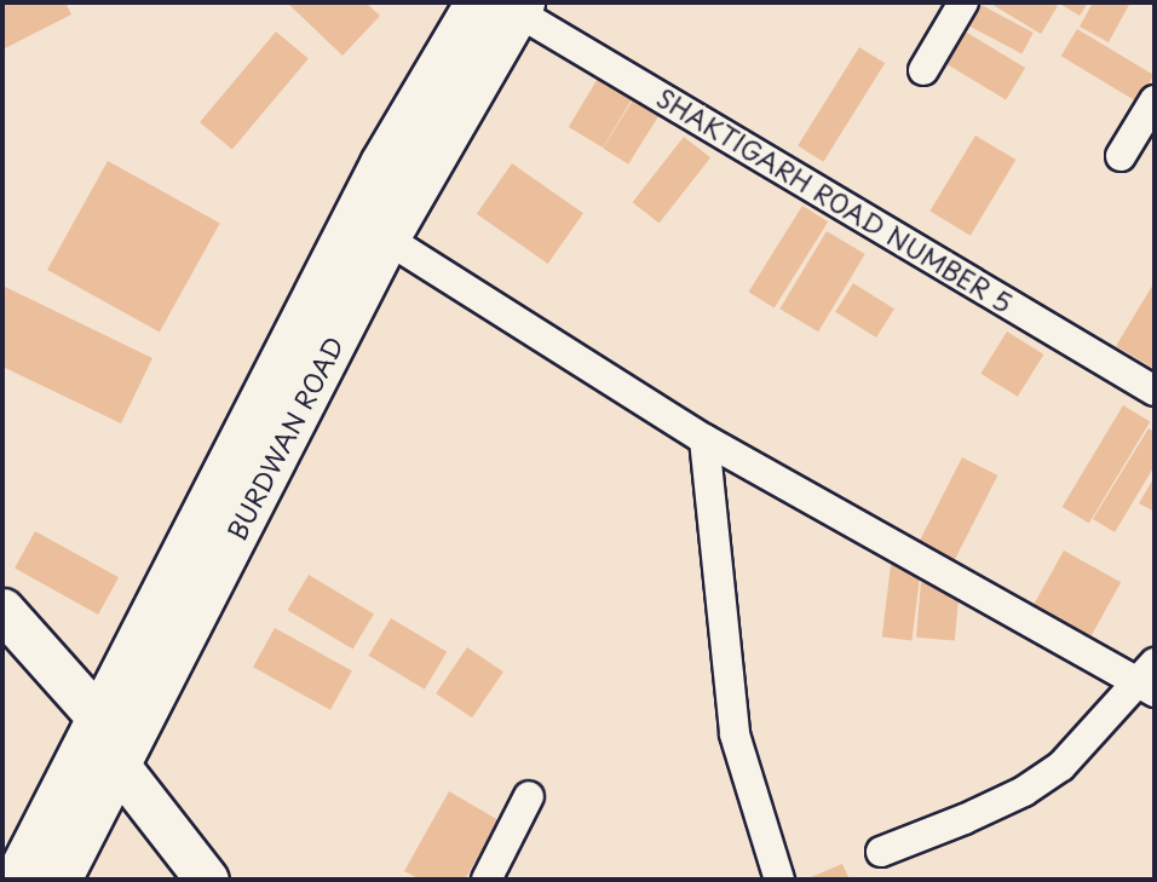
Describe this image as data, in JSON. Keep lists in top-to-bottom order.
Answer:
{
  "streets": {
    "main road": ["BURDWAN ROAD"],
    "street": ["SHAKTIGARH ROAD NUMBER 5"]
  },
  "crossings": [
    ["SHAKTIGARH ROAD NUMBER 5", "BURDWAN ROAD"]
  ]
}
